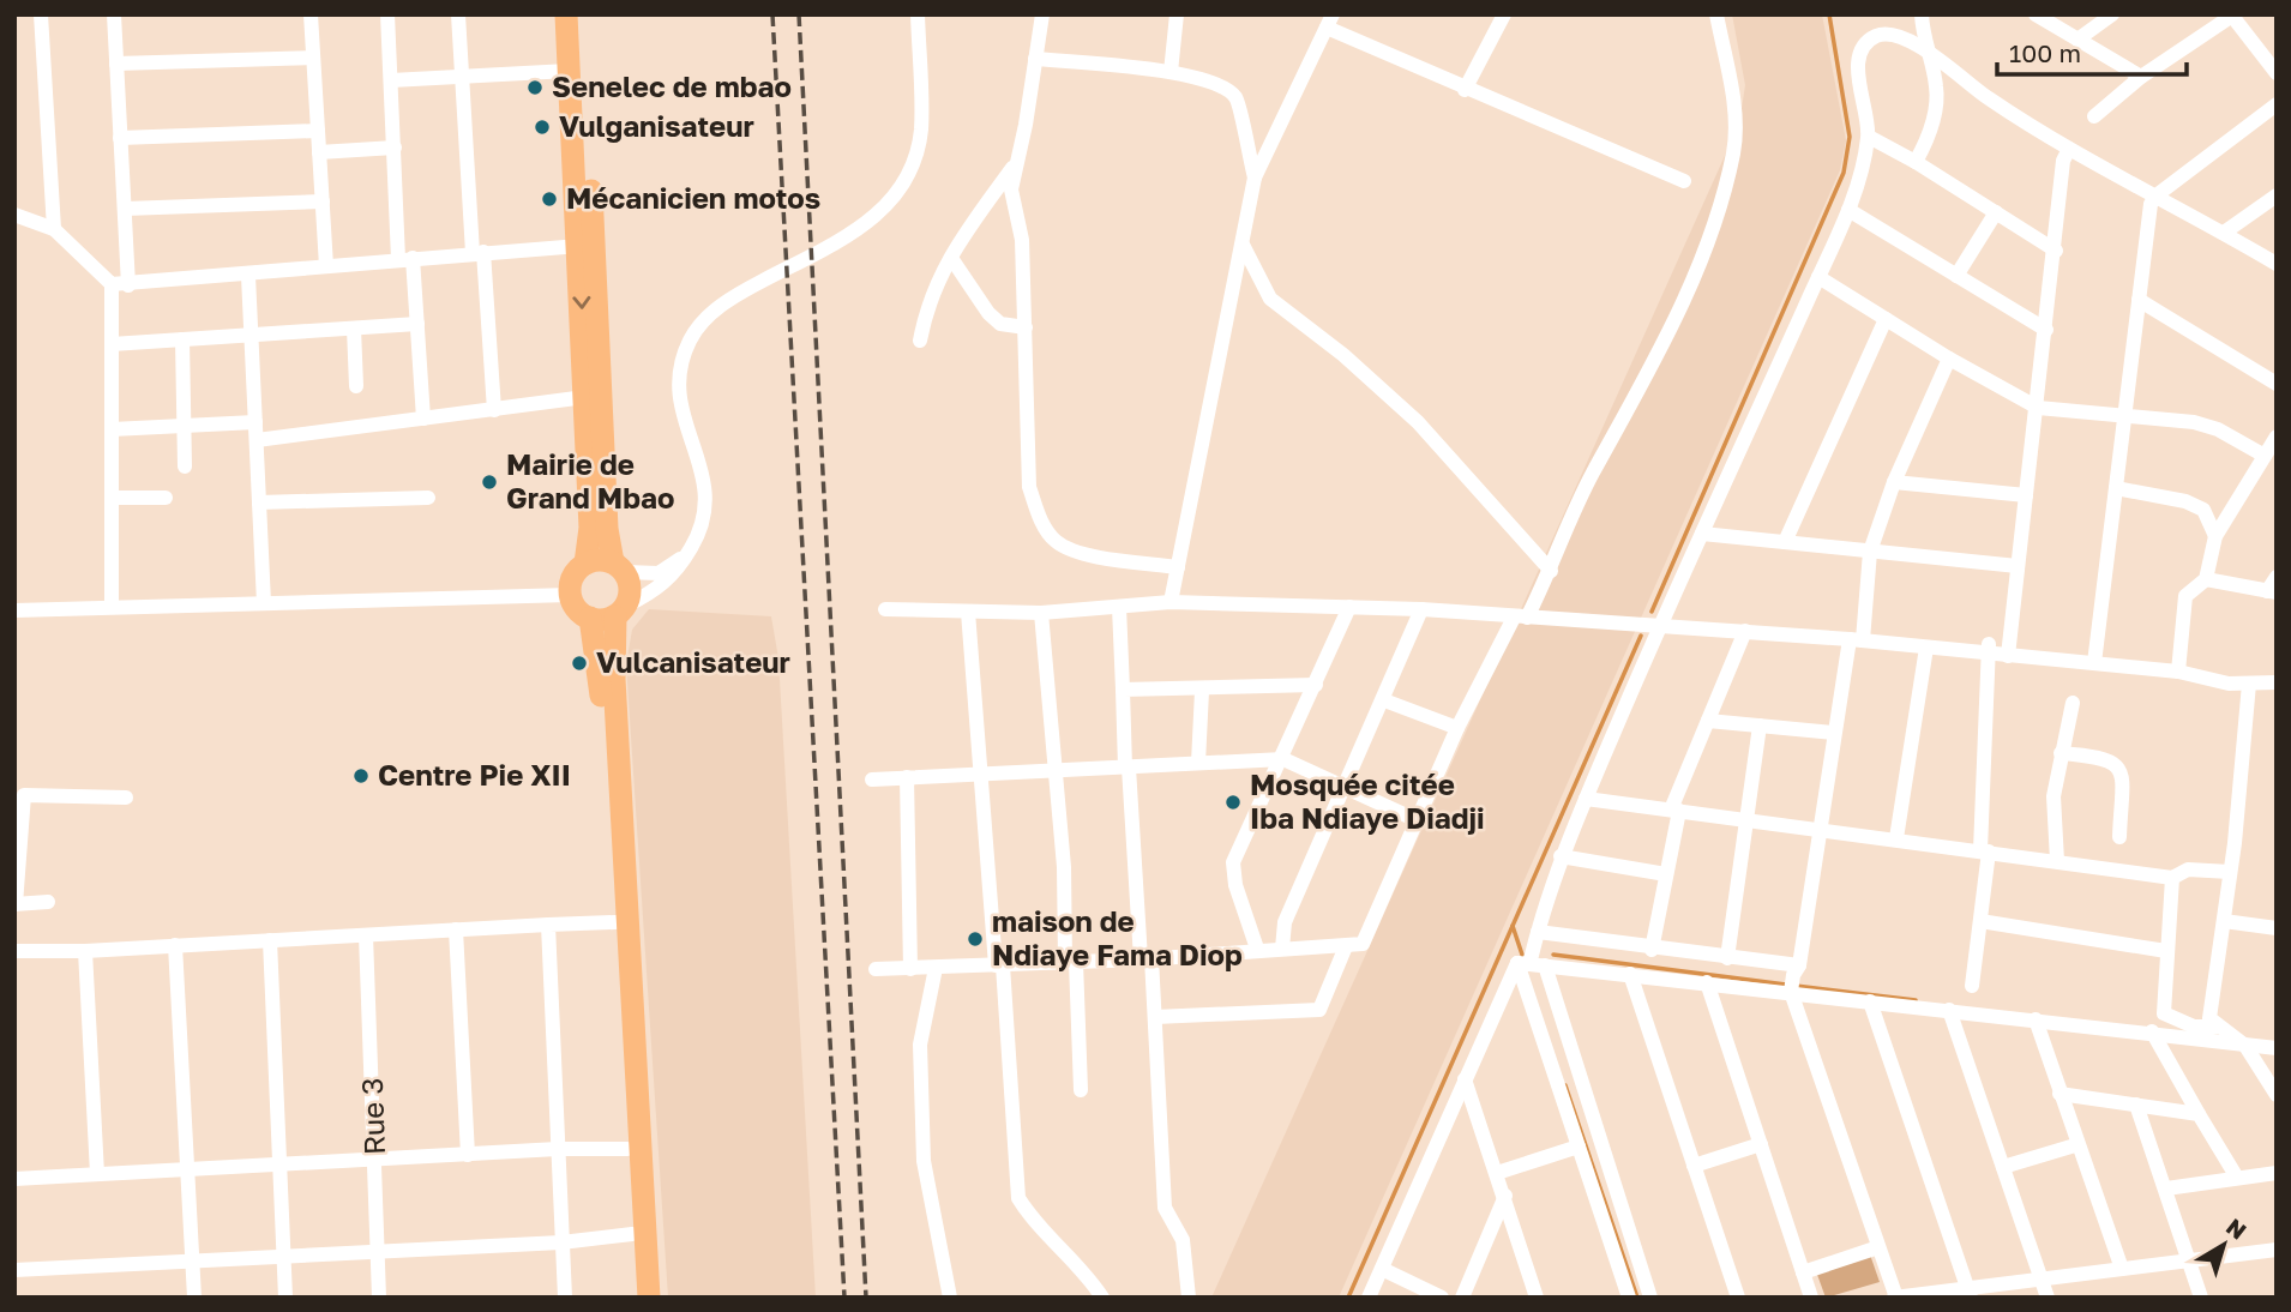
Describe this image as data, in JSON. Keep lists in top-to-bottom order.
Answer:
{
  "streets": {
    "street": ["Rue 3"]
  },
  "places": [
    "Senelec de mbao",
    "Vulganisateur",
    "Mécanicien motos",
    "Mairie de Grand Mbao",
    "Vulcanisateur",
    "Centre Pie XII",
    "Mosquée citée Iba Ndiaye Diadji",
    "maison de Ndiaye Fama Diop"
  ],
  "scale_bar": "100 m",
  "north": "top right"
}
